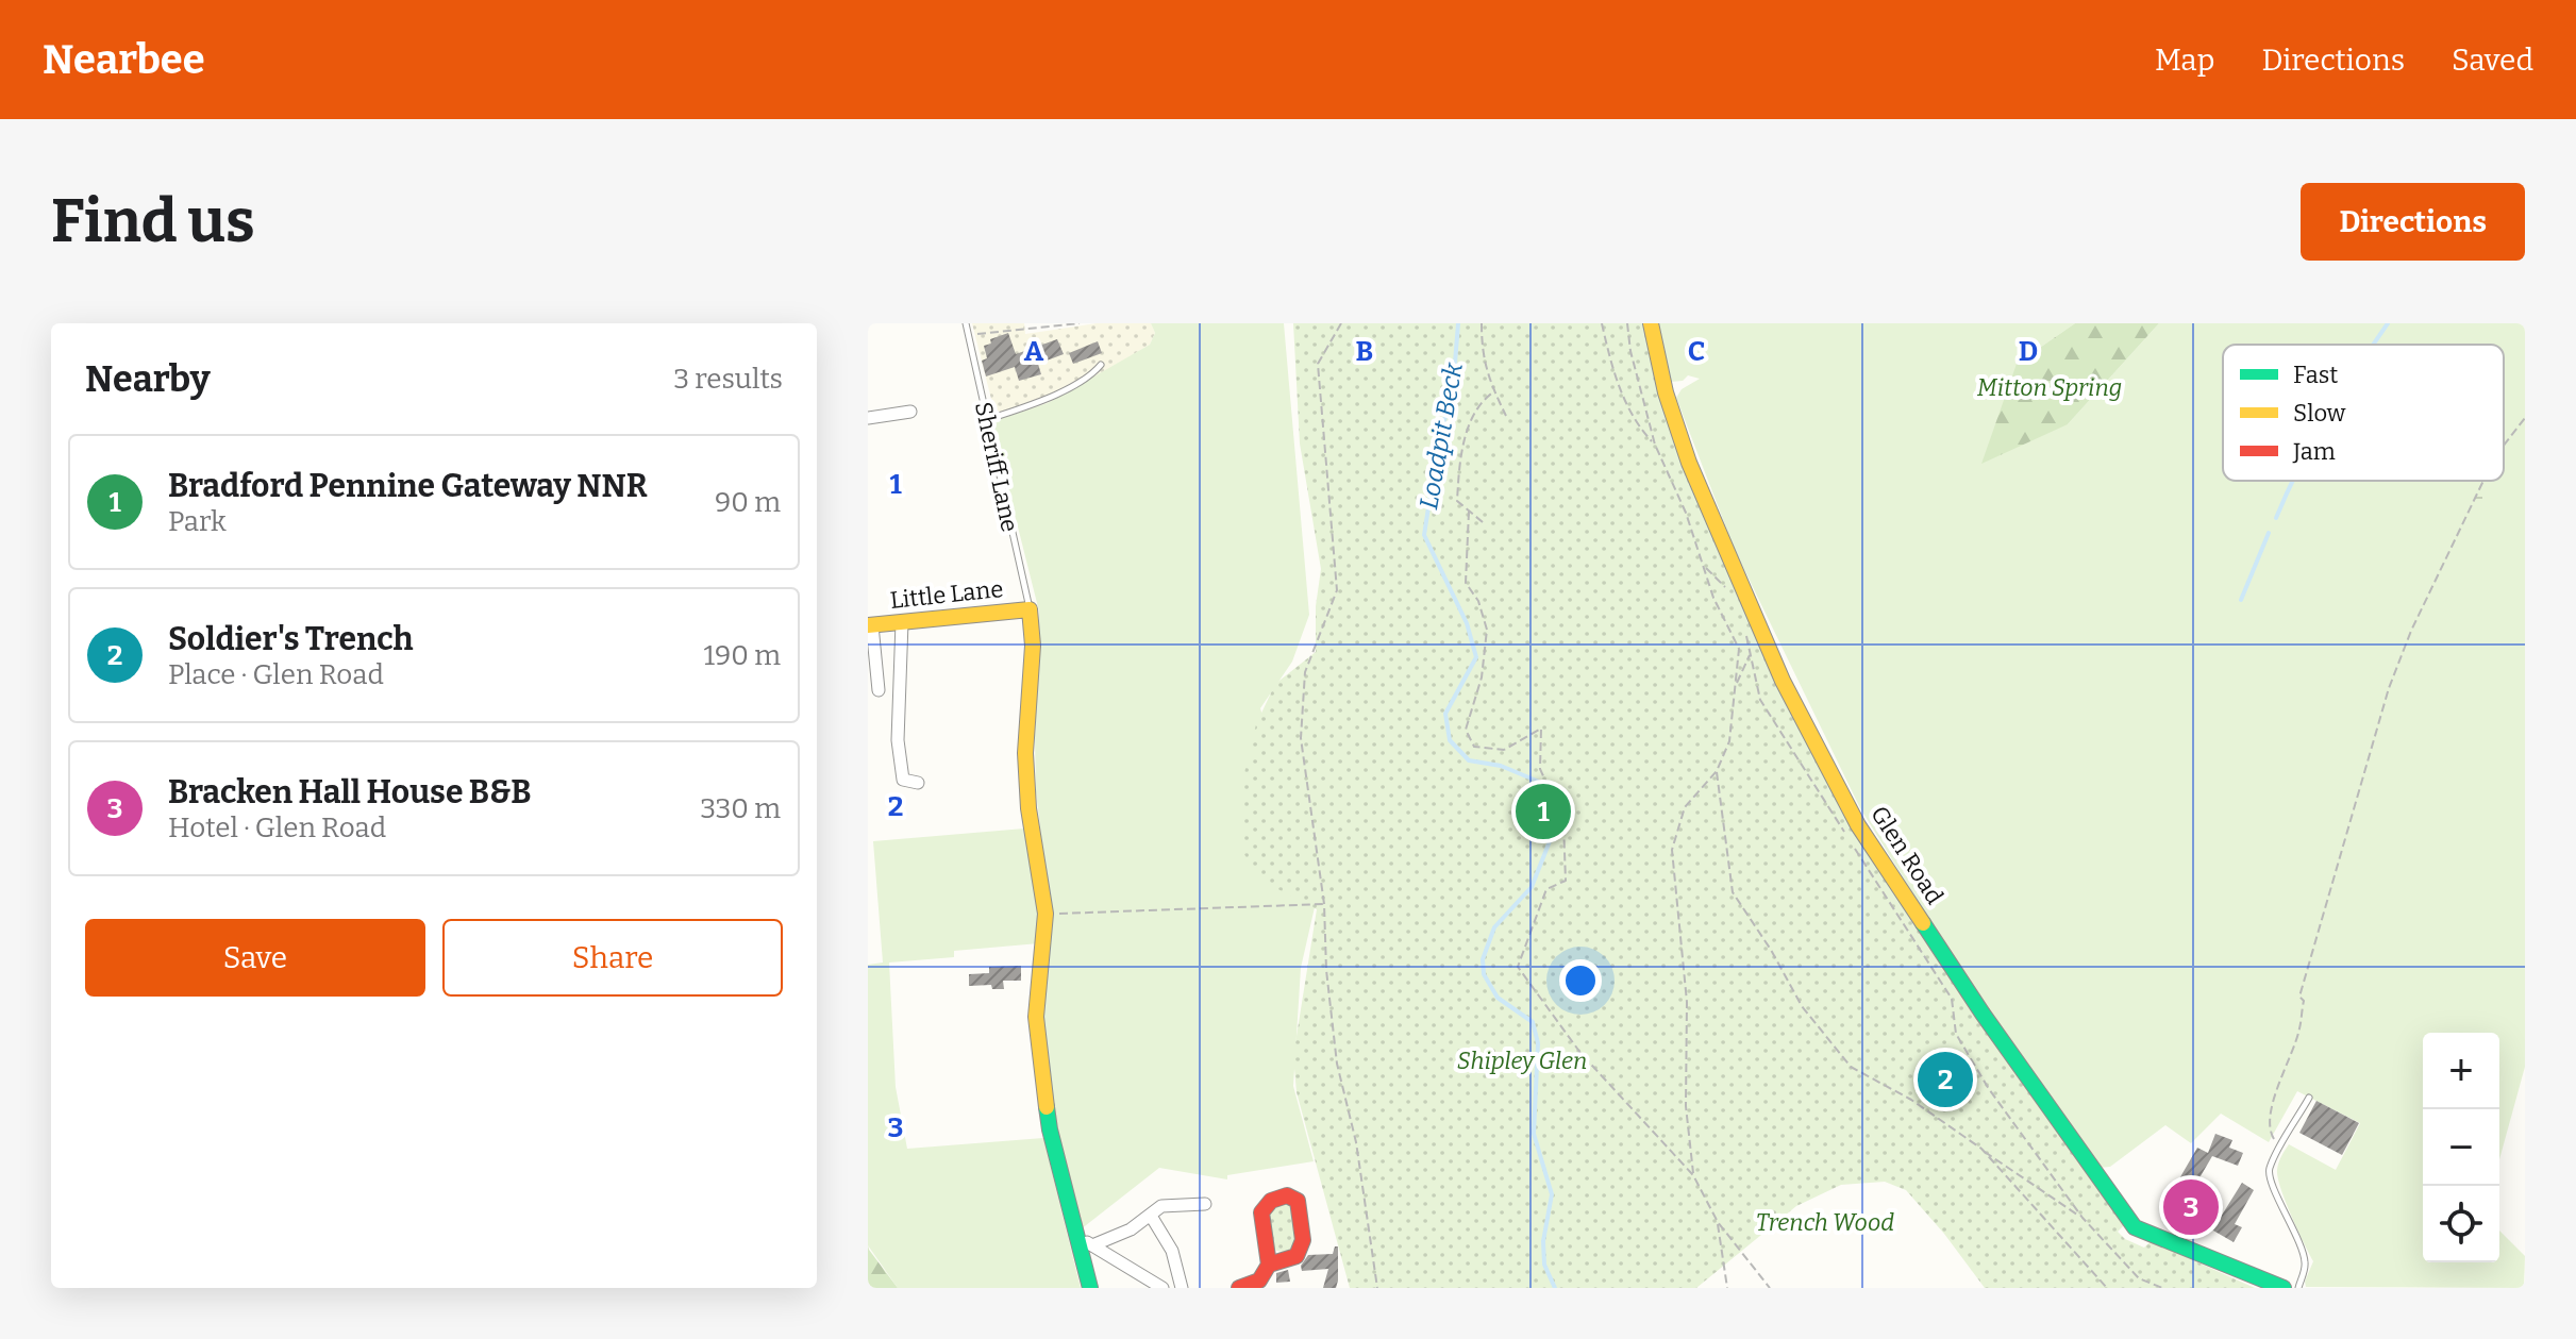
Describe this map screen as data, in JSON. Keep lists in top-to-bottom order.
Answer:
{
  "streets": {
    "street": ["Little Lane", "Glen Road"],
    "lane": ["Sheriff Lane"]
  },
  "crossings": [
    ["Sheriff Lane", "Little Lane"]
  ],
  "water": ["Loadpit Beck"],
  "parks": ["Mitton Spring", "Shipley Glen", "Trench Wood"],
  "legend": ["Fast", "Slow", "Jam"],
  "page": {
    "header": "Nearbee",
    "nav": ["Map", "Directions", "Saved"],
    "buttons": [
      "Directions",
      ["Save", "Share"]
    ],
    "title": "Find us",
    "heading": ["Nearby", "3 results"],
    "list": [
      {
        "mark": "1",
        "name": "Bradford Pennine Gateway NNR",
        "note": "Park",
        "value": "90 m"
      },
      {
        "mark": "2",
        "name": "Soldier's Trench",
        "note": "Place · Glen Road",
        "value": "190 m"
      },
      {
        "mark": "3",
        "name": "Bracken Hall House B&B",
        "note": "Hotel · Glen Road",
        "value": "330 m"
      }
    ],
    "pins": ["1", "2", "3"],
    "map_buttons": ["+", "−"]
  },
  "grid": {
    "columns": [
      "A",
      "B",
      "C",
      "D"
    ],
    "rows": ["1", "2", "3"]
  }
}
